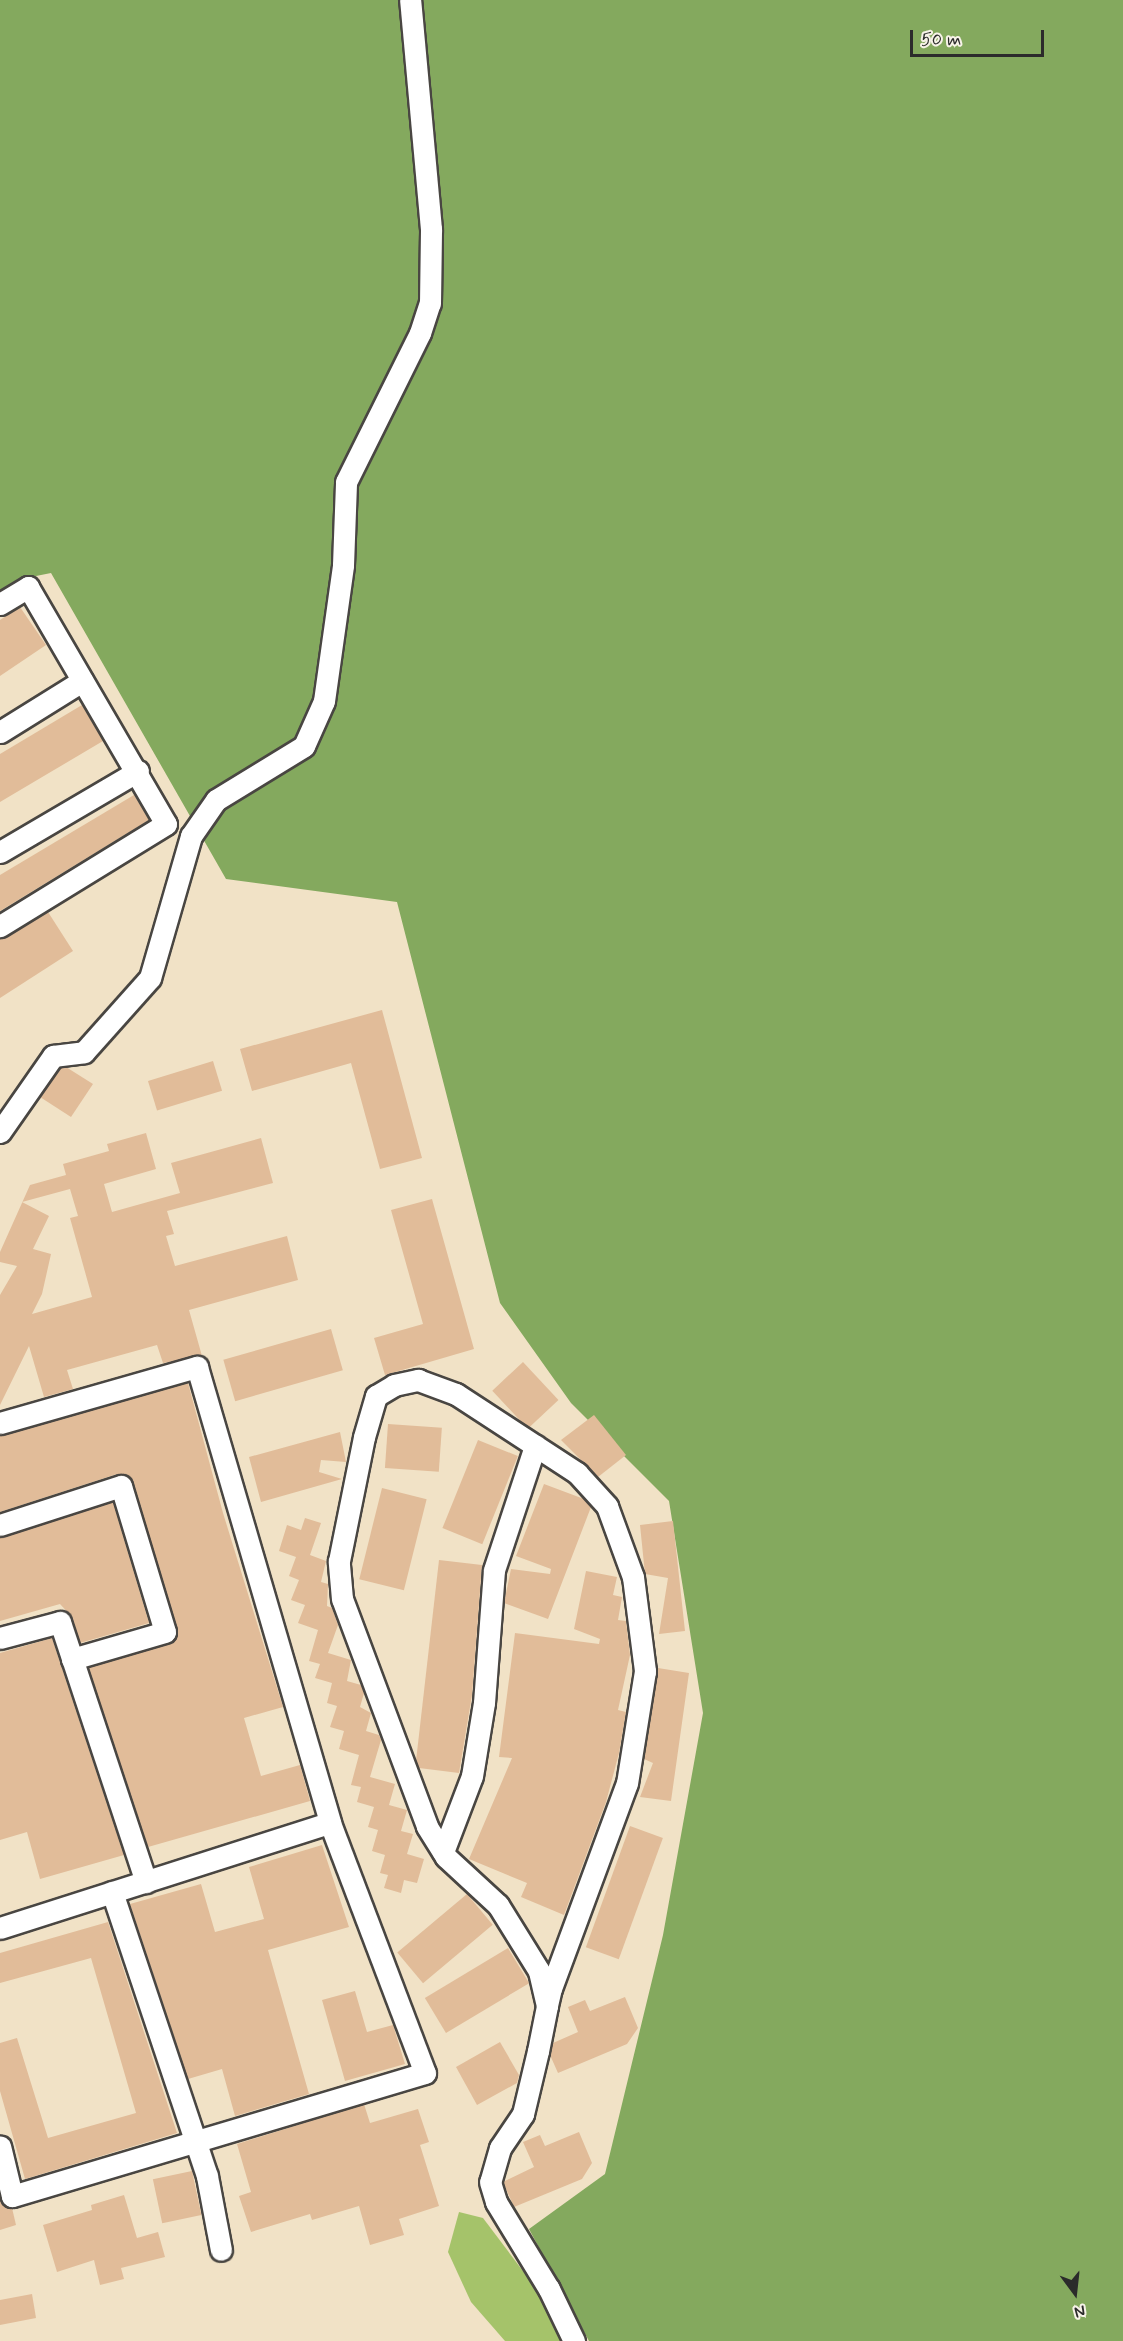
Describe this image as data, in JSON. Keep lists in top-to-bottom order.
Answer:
{
  "scale_bar": "50 m",
  "north": "bottom"
}
